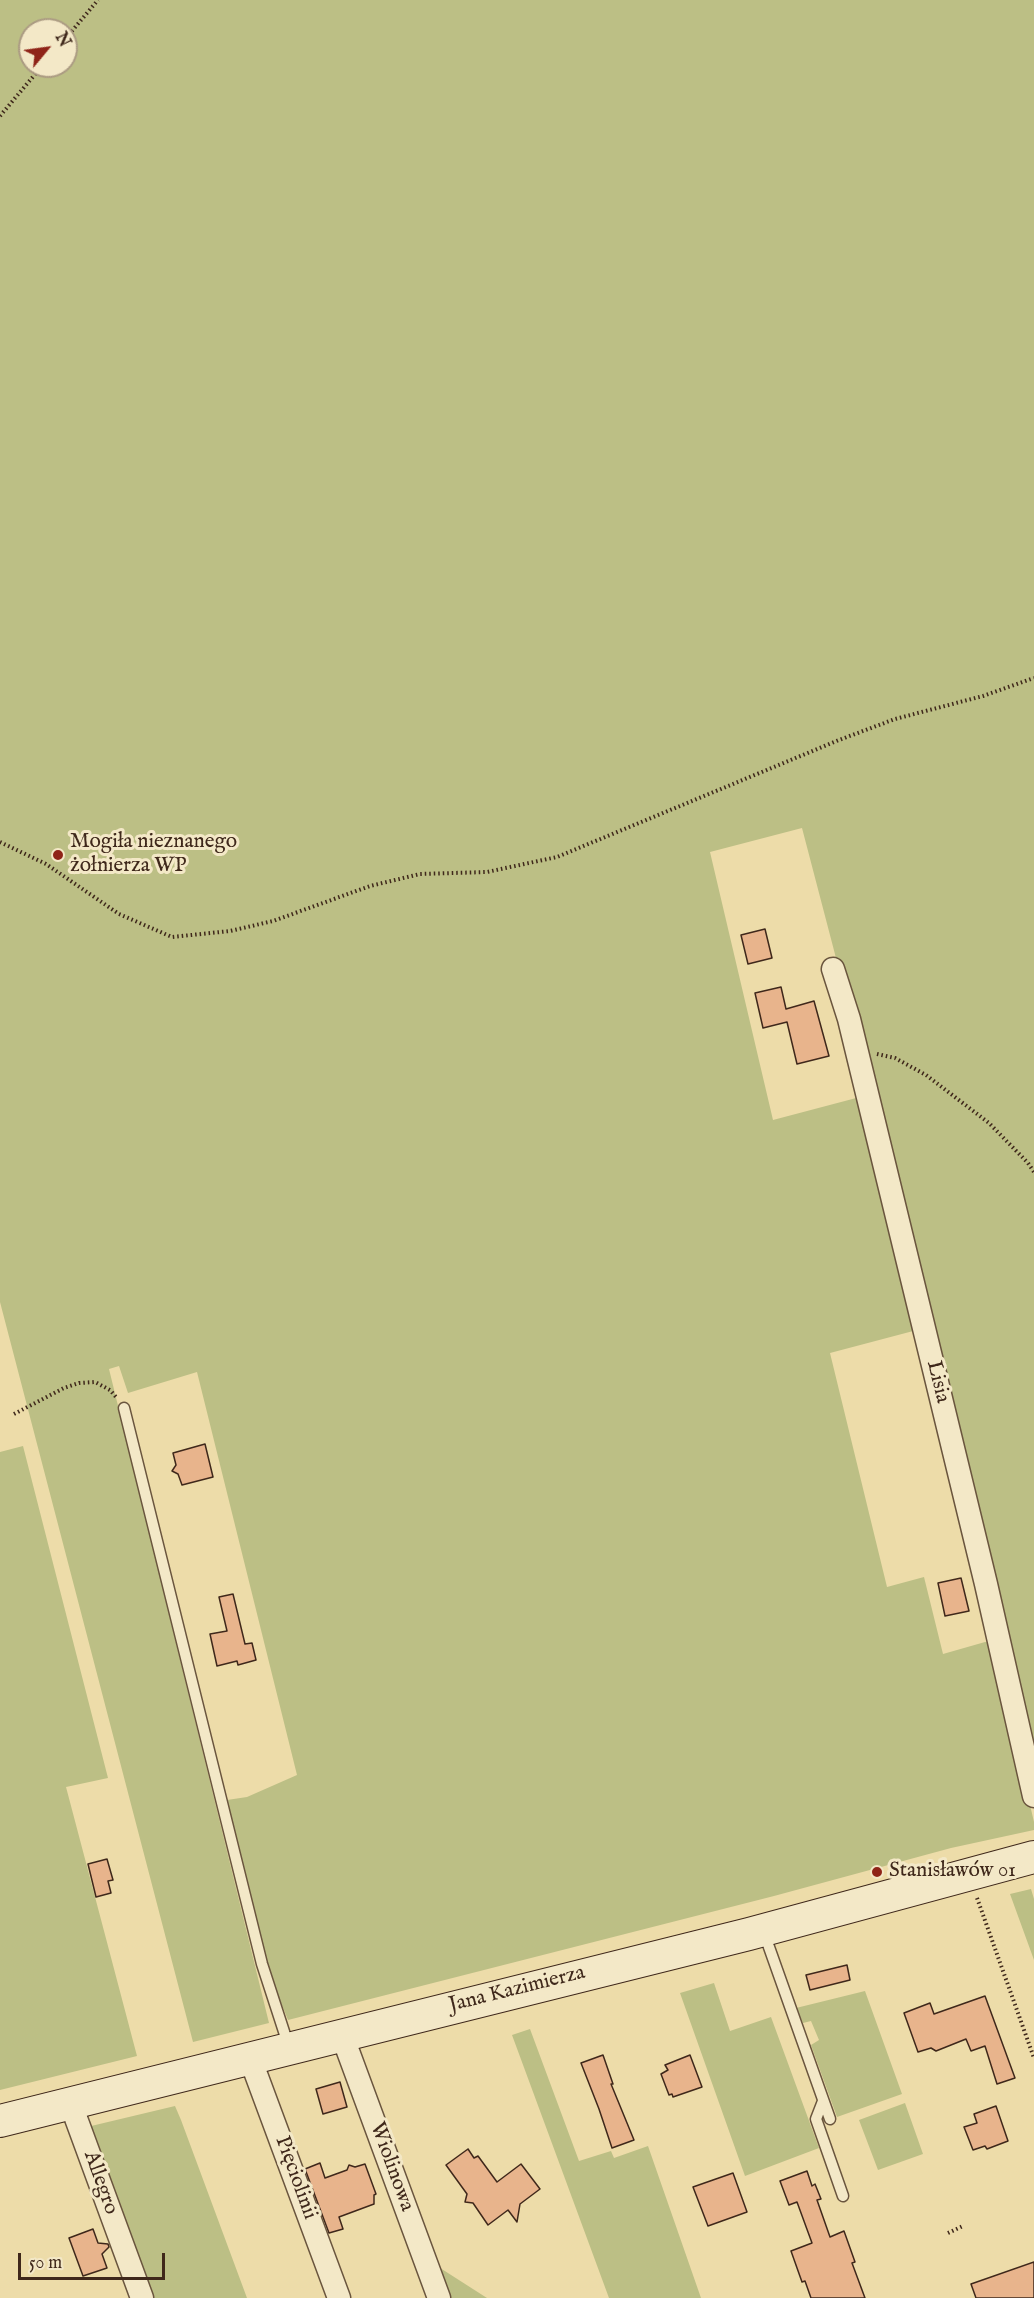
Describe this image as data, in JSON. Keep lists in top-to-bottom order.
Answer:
{
  "streets": {
    "main road": ["Jana Kazimierza"],
    "street": [
      "Lisia",
      "Wiolinowa",
      "Pięciolinii",
      "Allegro"
    ]
  },
  "crossings": [
    ["Jana Kazimierza", "Wiolinowa"],
    ["Jana Kazimierza", "Pięciolinii"],
    ["Jana Kazimierza", "Allegro"]
  ],
  "places": ["Mogiła nieznanego żołnierza WP", "Stanisławów 01"],
  "scale_bar": "50 m",
  "north": "top right"
}
